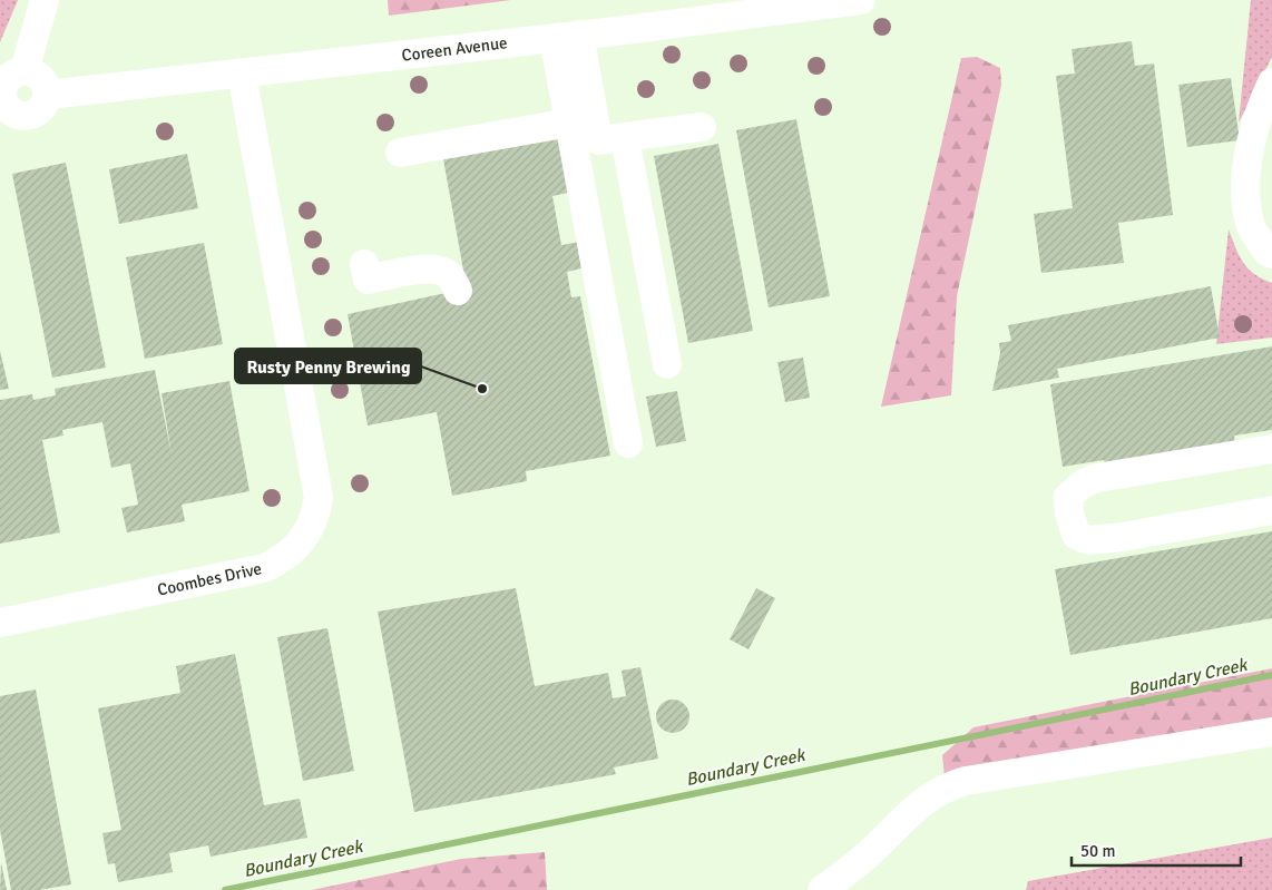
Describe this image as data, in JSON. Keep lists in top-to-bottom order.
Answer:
{
  "streets": {
    "street": ["Coreen Avenue", "Coombes Drive"]
  },
  "crossings": [
    ["Coreen Avenue", "Coombes Drive"]
  ],
  "water": ["Boundary Creek"],
  "places": ["Rusty Penny Brewing"],
  "scale_bar": "50 m"
}
